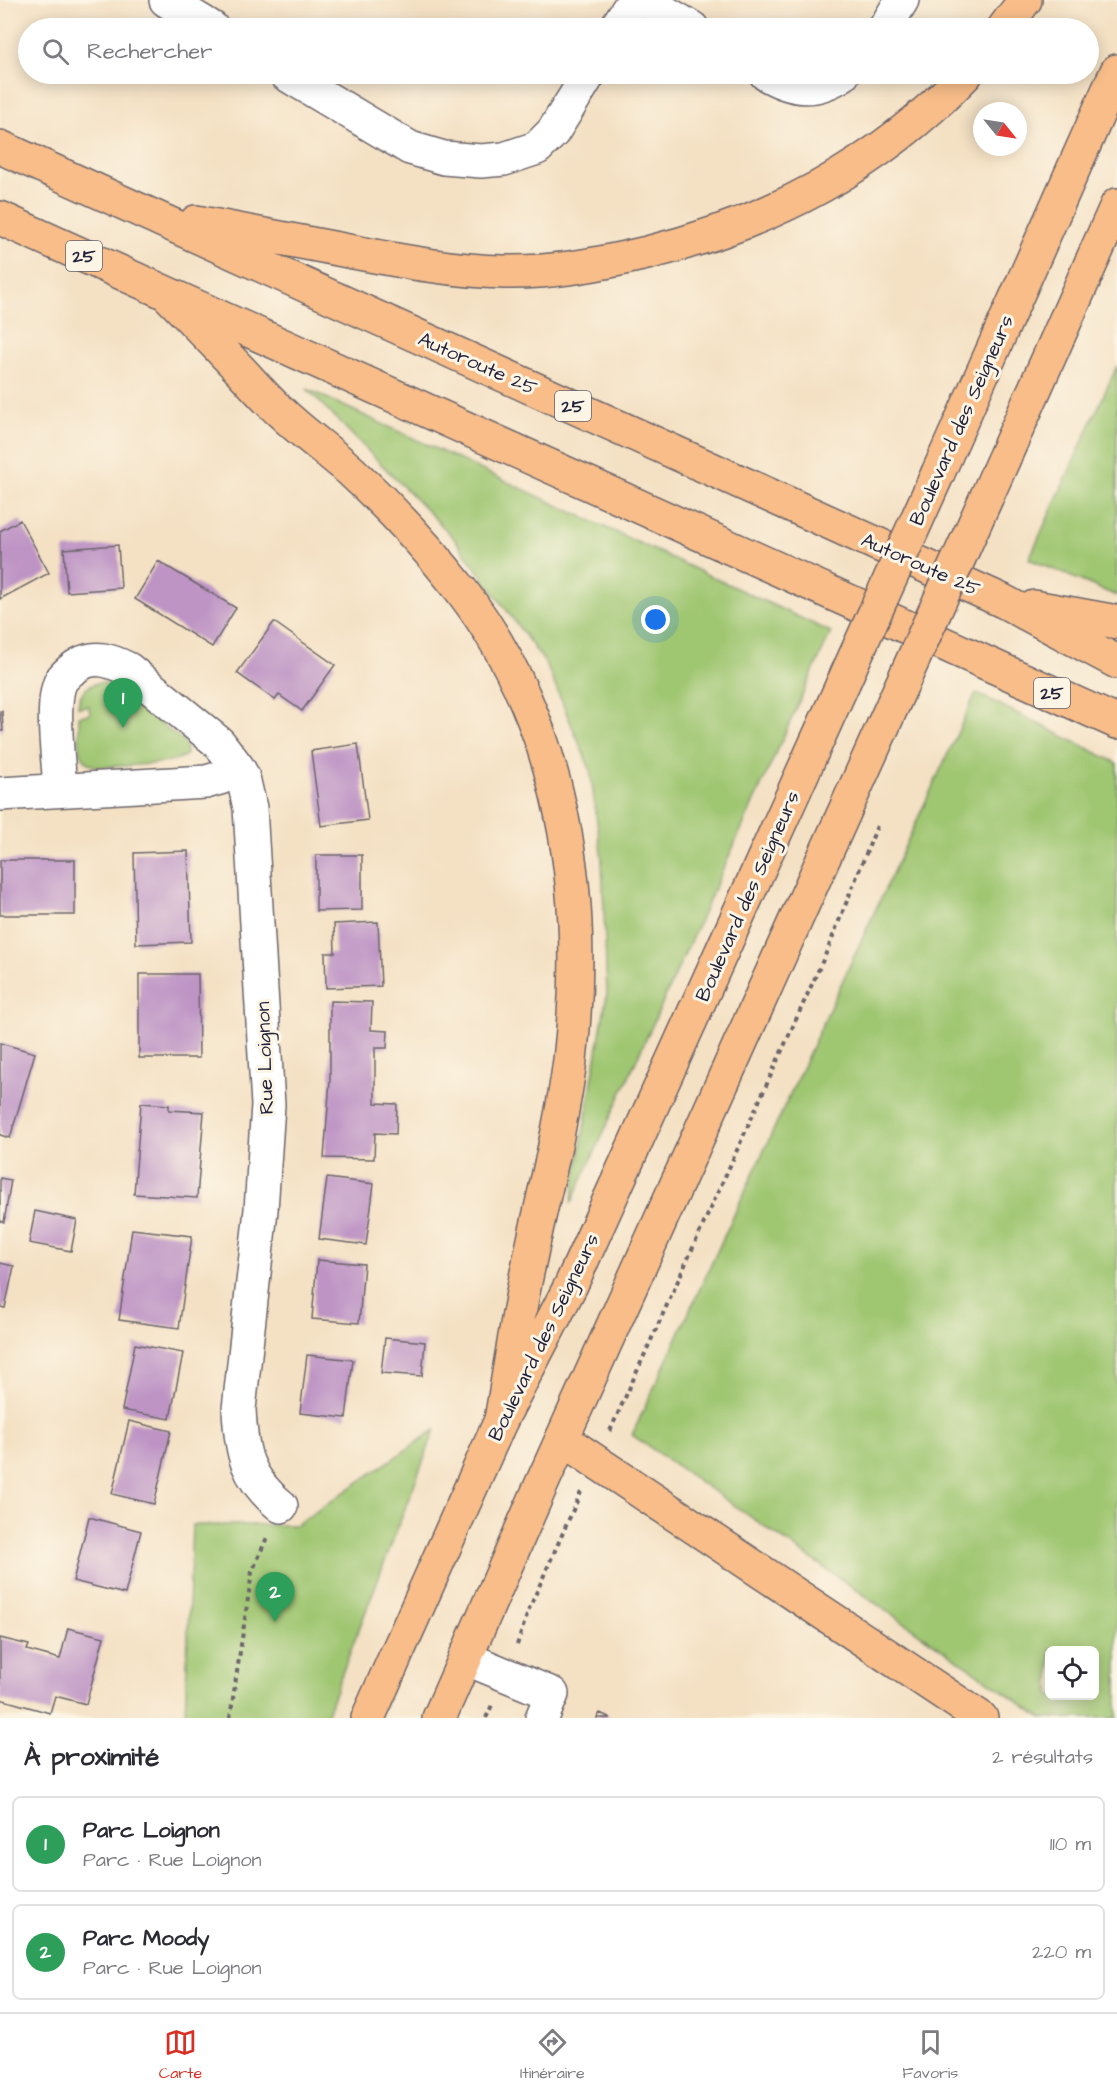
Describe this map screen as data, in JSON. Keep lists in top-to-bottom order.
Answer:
{
  "streets": {
    "main road": ["25", "Autoroute 25", "Boulevard des Seigneurs"],
    "street": ["Rue Loignon"]
  },
  "north": "bottom right",
  "page": {
    "search": "Rechercher",
    "pins": ["1", "2"],
    "heading": ["À proximité", "2 résultats"],
    "list": [
      {
        "mark": "1",
        "name": "Parc Loignon",
        "note": "Parc · Rue Loignon",
        "value": "110 m"
      },
      {
        "mark": "2",
        "name": "Parc Moody",
        "note": "Parc · Rue Loignon",
        "value": "220 m"
      }
    ],
    "nav": ["Carte", "Itinéraire", "Favoris"]
  }
}
